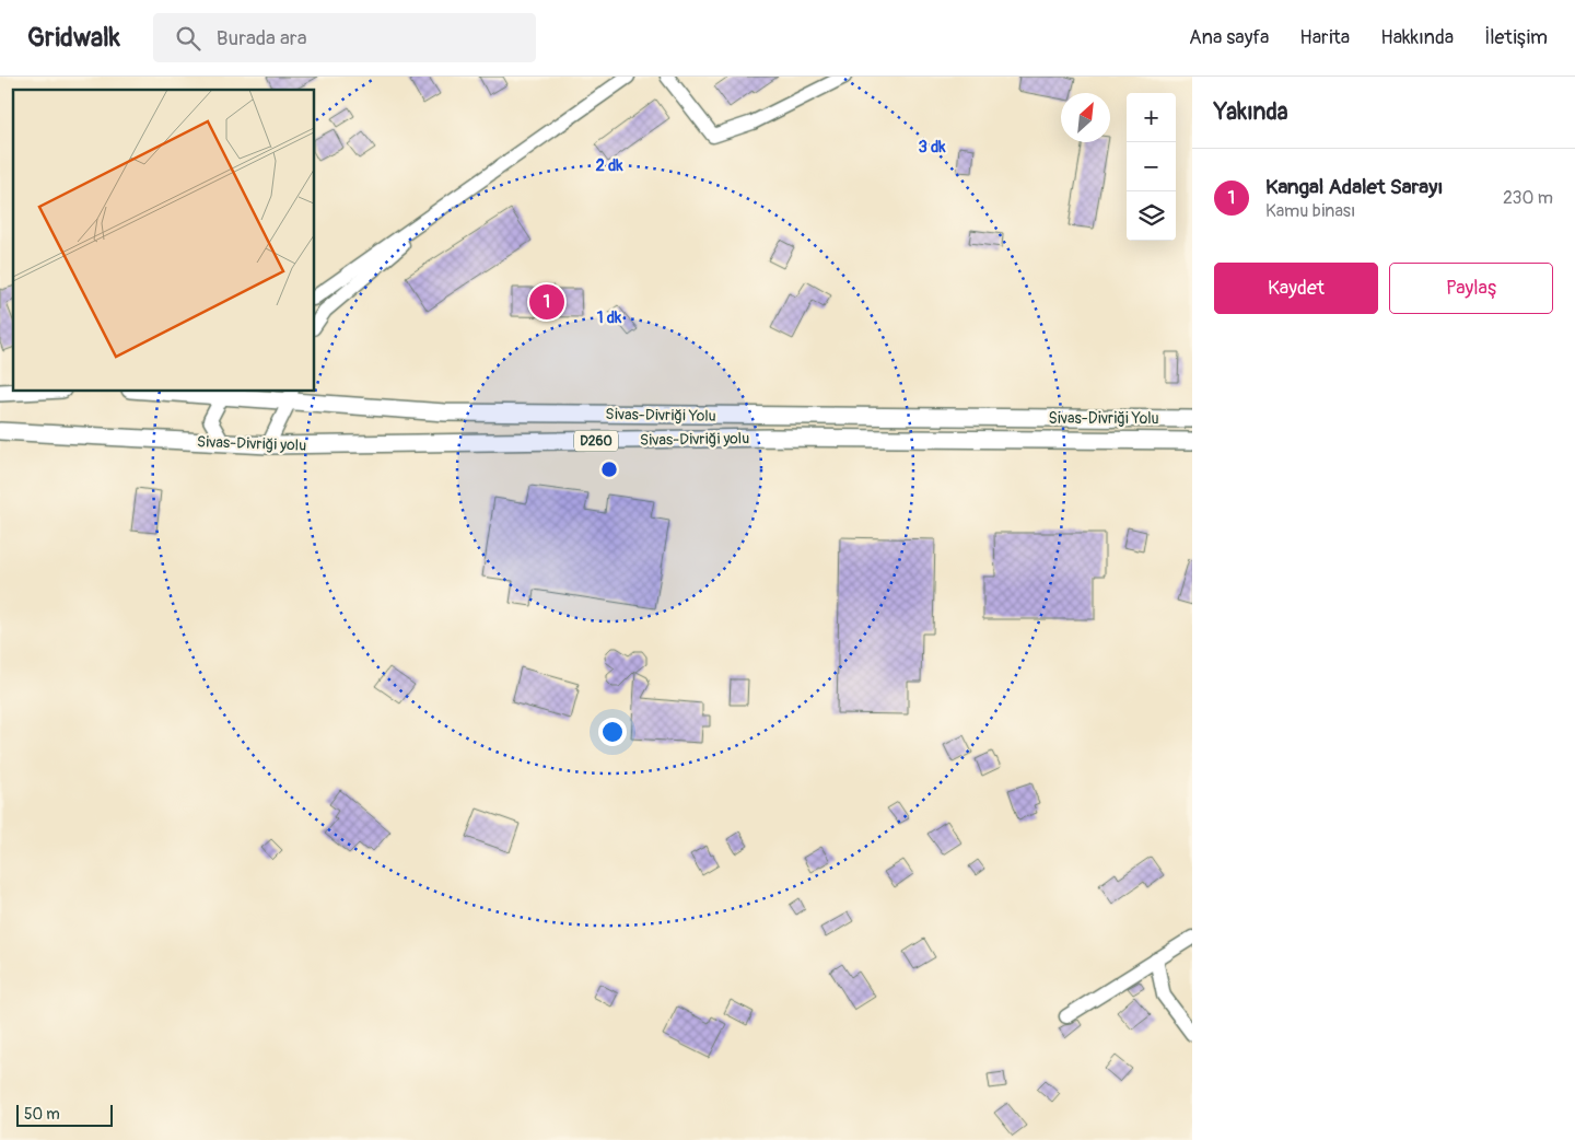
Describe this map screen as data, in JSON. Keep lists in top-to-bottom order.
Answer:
{
  "streets": {
    "main road": ["Sivas-Divriği Yolu", "Sivas-Divriği yolu", "D260"]
  },
  "scale_bar": "50 m",
  "north": "top right",
  "page": {
    "header": "Gridwalk",
    "search": "Burada ara",
    "nav": [
      "Ana sayfa",
      "Harita",
      "Hakkında",
      "İletişim"
    ],
    "heading": "Yakında",
    "map_buttons": ["+", "−"],
    "list": [
      {
        "mark": "1",
        "name": "Kangal Adalet Sarayı",
        "note": "Kamu binası",
        "value": "230 m"
      }
    ],
    "buttons": ["Kaydet", "Paylaş"],
    "pins": "1",
    "scale": "50 m"
  },
  "rings": ["3 dk", "2 dk", "1 dk"]
}
